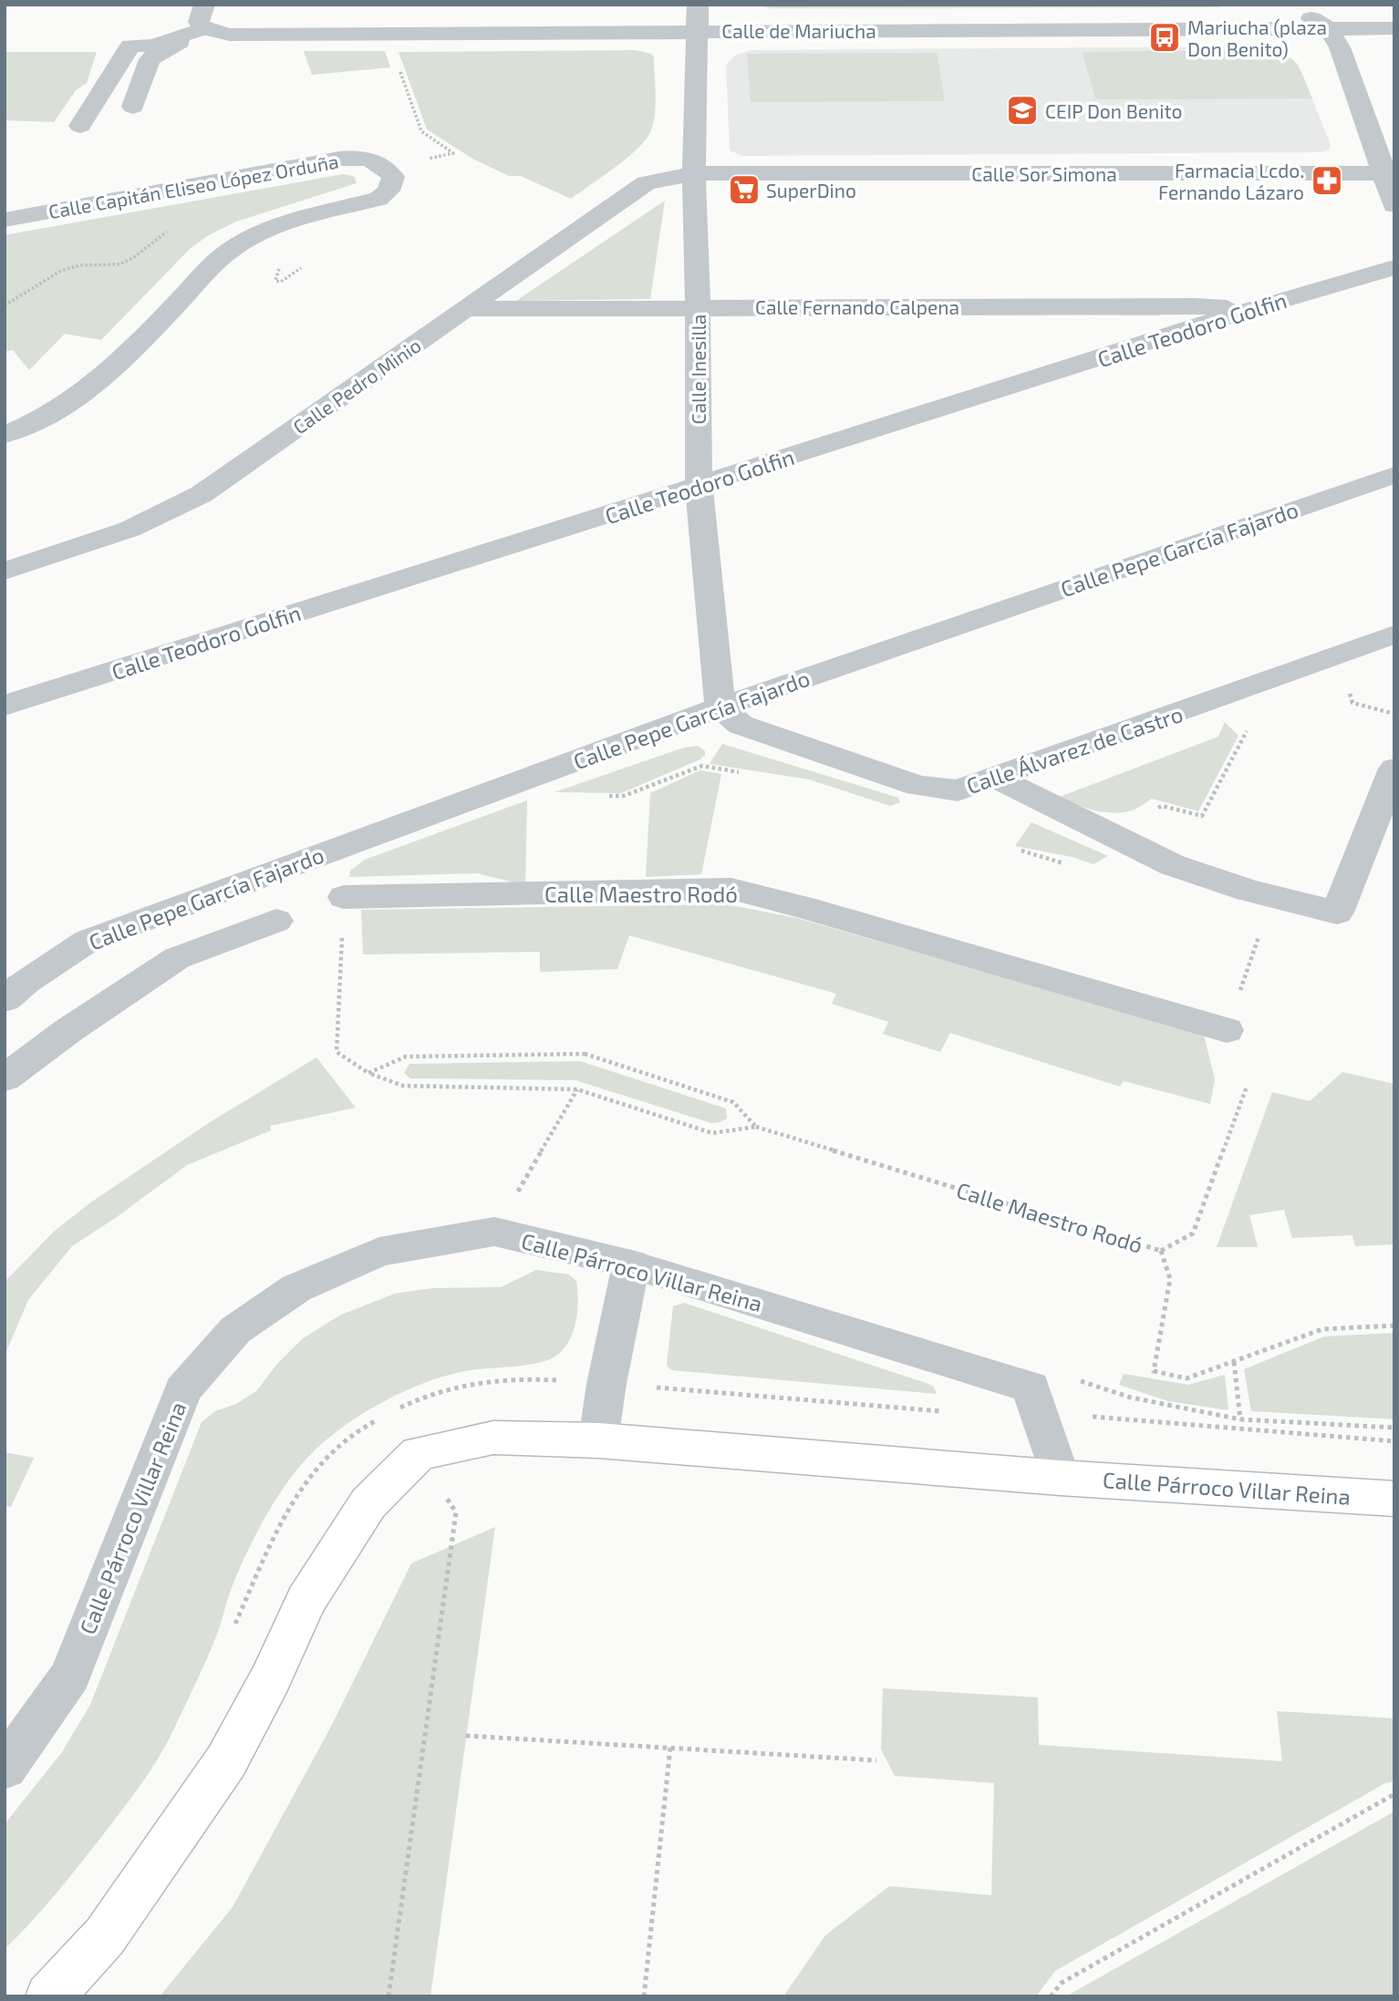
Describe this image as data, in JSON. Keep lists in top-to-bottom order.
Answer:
{
  "streets": {
    "street": [
      "Calle de Mariucha",
      "Calle Sor Simona",
      "Calle Capitán Eliseo López Orduña",
      "Calle Fernando Calpena",
      "Calle Teodoro Golfin",
      "Calle Inesilla",
      "Calle Pedro Minio",
      "Calle Pepe García Fajardo",
      "Calle Álvarez de Castro",
      "Calle Maestro Rodó",
      "Calle Párroco Villar Reina"
    ]
  },
  "crossings": [
    ["Calle de Mariucha", "Calle Inesilla"],
    ["Calle Sor Simona", "Calle Inesilla"],
    ["Calle Sor Simona", "Calle Pedro Minio"],
    ["Calle Fernando Calpena", "Calle Teodoro Golfin"],
    ["Calle Fernando Calpena", "Calle Inesilla"],
    ["Calle Fernando Calpena", "Calle Pedro Minio"],
    ["Calle Teodoro Golfin", "Calle Inesilla"],
    ["Calle Inesilla", "Calle Pedro Minio"],
    ["Calle Inesilla", "Calle Pepe García Fajardo"],
    ["Calle Inesilla", "Calle Álvarez de Castro"],
    ["Calle Pepe García Fajardo", "Calle Álvarez de Castro"]
  ],
  "places": {
    "bus stop": ["Mariucha (plaza Don Benito)"],
    "school or university": ["CEIP Don Benito"],
    "pharmacy": ["Farmacia Lcdo. Fernando Lázaro"],
    "supermarket": ["SuperDino"]
  }
}
